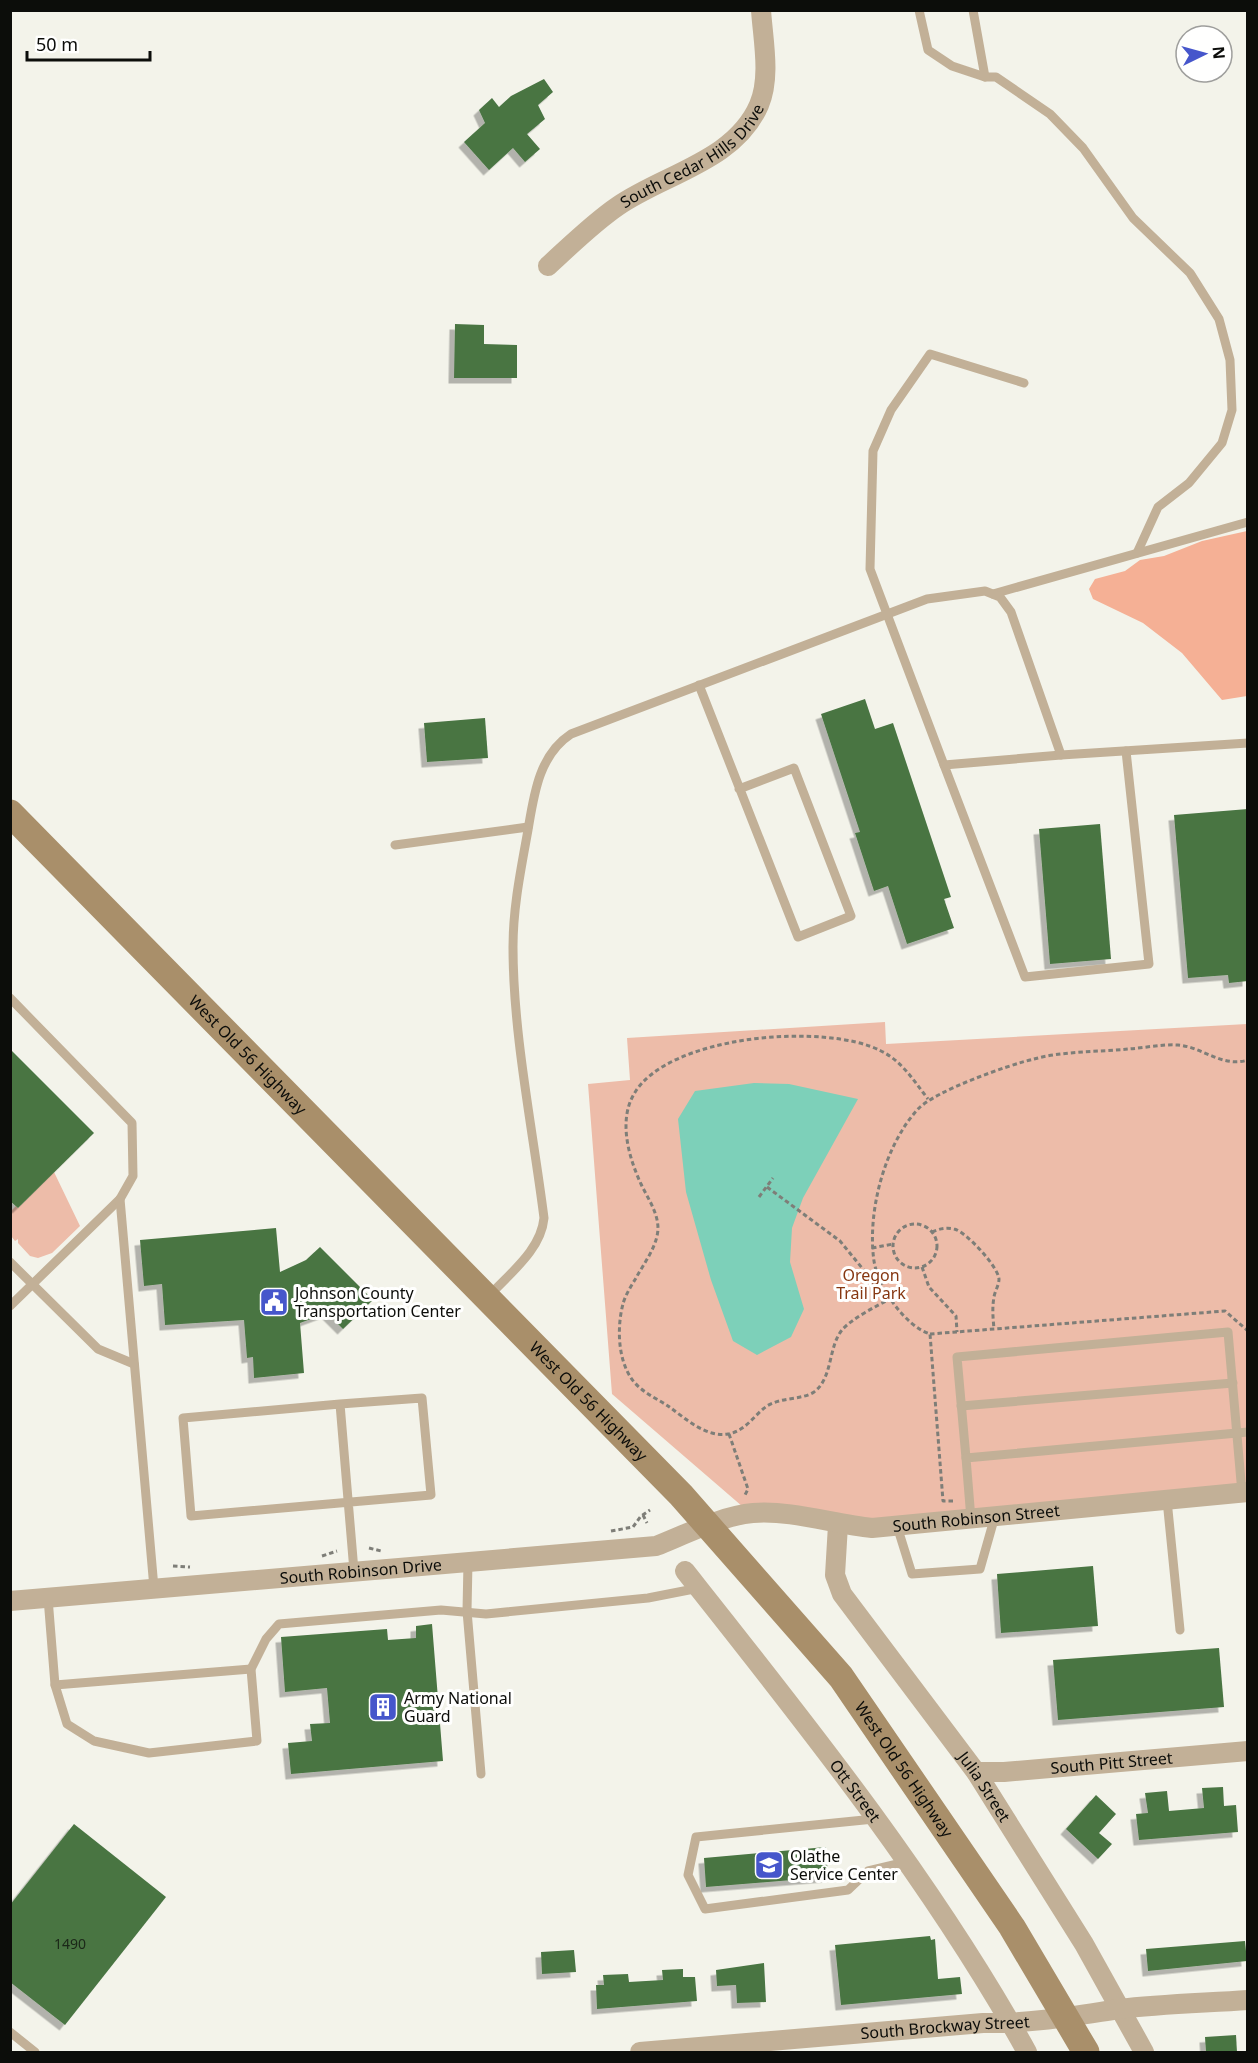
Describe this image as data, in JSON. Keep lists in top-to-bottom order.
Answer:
{
  "streets": {
    "main road": ["West Old 56 Highway"],
    "street": [
      "South Cedar Hills Drive",
      "South Robinson Street",
      "South Robinson Drive",
      "South Pitt Street",
      "Julia Street",
      "Ott Street",
      "South Brockway Street"
    ]
  },
  "crossings": [
    ["West Old 56 Highway", "South Robinson Street"],
    ["West Old 56 Highway", "South Robinson Drive"],
    ["West Old 56 Highway", "South Brockway Street"],
    ["South Robinson Street", "South Robinson Drive"],
    ["South Robinson Street", "Julia Street"],
    ["South Pitt Street", "Julia Street"],
    ["Julia Street", "South Brockway Street"],
    ["Ott Street", "South Brockway Street"]
  ],
  "parks": ["Oregon Trail Park"],
  "places": {
    "public building": ["Johnson County Transportation Center"],
    "building": ["Army National Guard"],
    "school or university": ["Olathe Service Center"]
  },
  "house_numbers": ["1490"],
  "scale_bar": "50 m",
  "north": "right"
}
